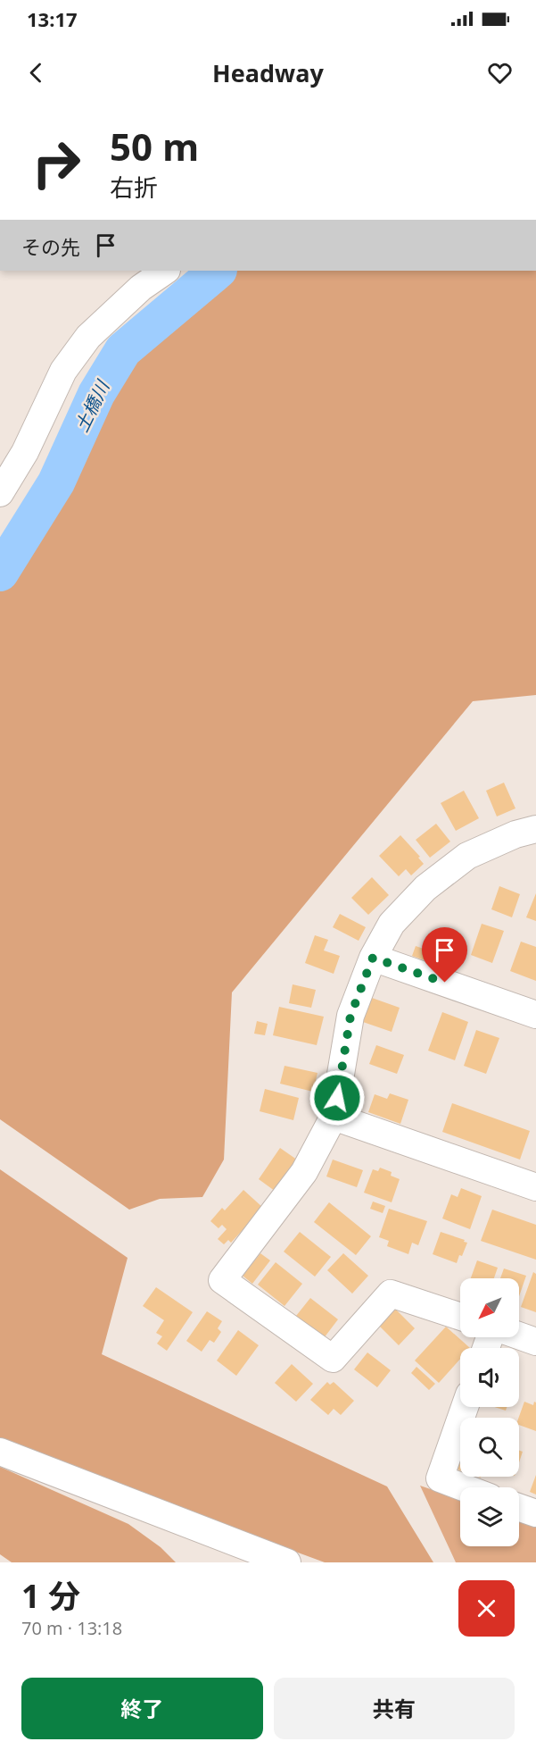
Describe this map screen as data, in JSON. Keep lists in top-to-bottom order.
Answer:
{
  "water": ["土橋川"],
  "north": "bottom left",
  "page": {
    "status": "13:17",
    "header": "Headway",
    "turn": ["50 m", "右折"],
    "then": "その先",
    "heading": ["1 分", "70 m · 13:18"],
    "buttons": ["終了", "共有"]
  }
}
